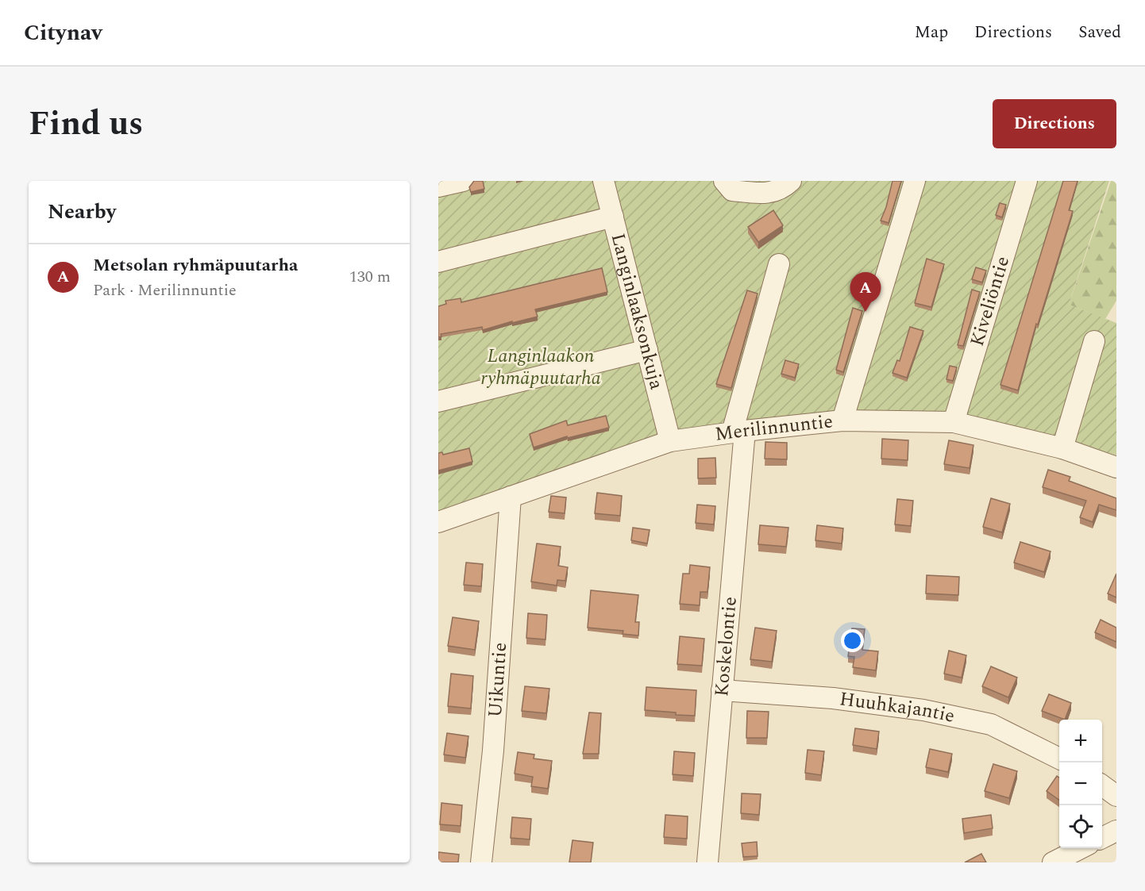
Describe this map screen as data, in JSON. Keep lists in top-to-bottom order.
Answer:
{
  "streets": {
    "street": [
      "Kiveliöntie",
      "Langinlaaksonkuja",
      "Merilinnuntie",
      "Koskelontie",
      "Uikuntie",
      "Huuhkajantie"
    ]
  },
  "crossings": [
    ["Kiveliöntie", "Merilinnuntie"],
    ["Langinlaaksonkuja", "Merilinnuntie"],
    ["Merilinnuntie", "Koskelontie"],
    ["Merilinnuntie", "Uikuntie"],
    ["Koskelontie", "Huuhkajantie"]
  ],
  "parks": ["Langinlaakon ryhmäpuutarha"],
  "page": {
    "header": "Citynav",
    "nav": ["Map", "Directions", "Saved"],
    "title": "Find us",
    "buttons": "Directions",
    "heading": "Nearby",
    "list": [
      {
        "mark": "A",
        "name": "Metsolan ryhmäpuutarha",
        "note": "Park · Merilinnuntie",
        "value": "130 m"
      }
    ],
    "pins": "A",
    "map_buttons": ["+", "−"]
  }
}
